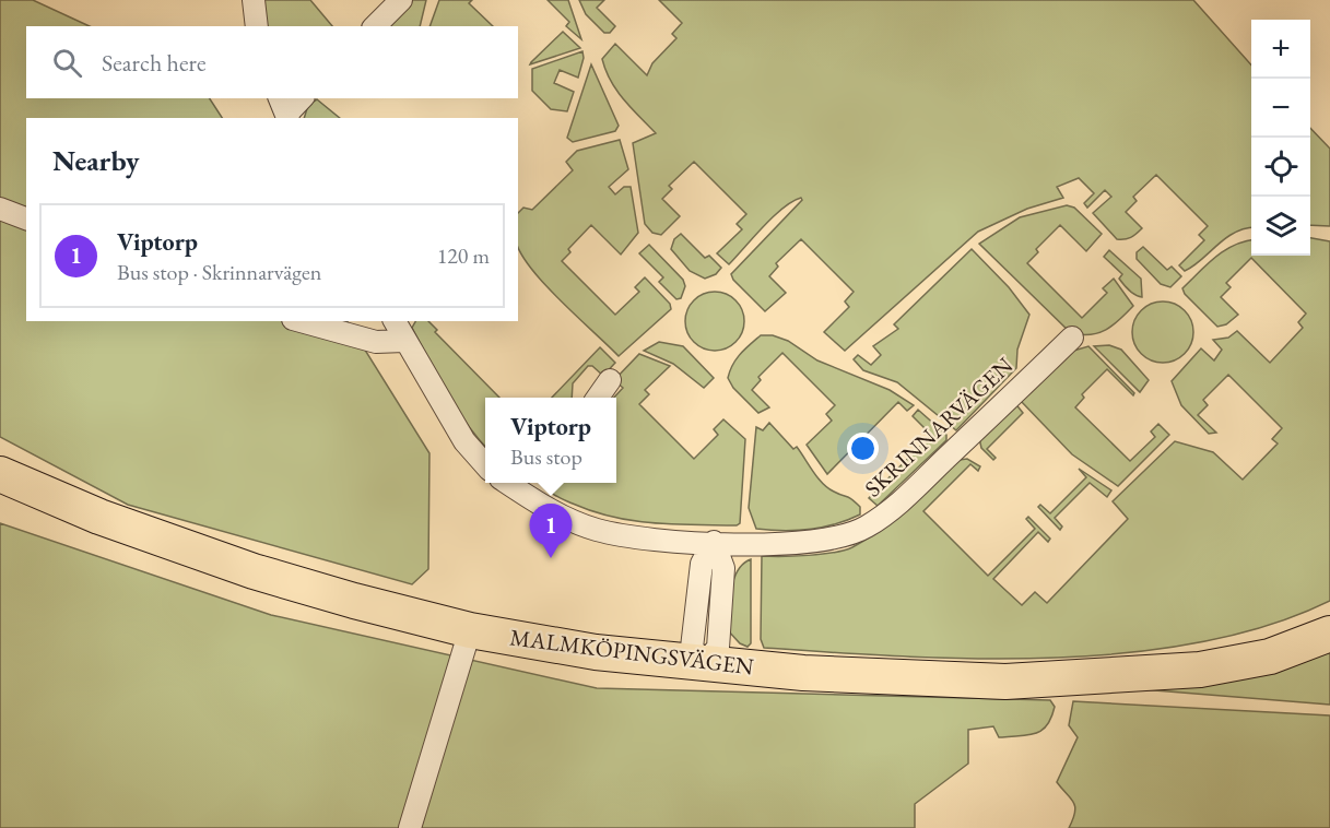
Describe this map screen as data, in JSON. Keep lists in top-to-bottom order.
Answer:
{
  "streets": {
    "main road": ["MALMKÖPINGSVÄGEN"],
    "street": ["SKRINNARVÄGEN"]
  },
  "page": {
    "map_buttons": ["+", "−"],
    "search": "Search here",
    "heading": "Nearby",
    "list": [
      {
        "mark": "1",
        "name": "Viptorp",
        "note": "Bus stop · Skrinnarvägen",
        "value": "120 m"
      }
    ],
    "popup": ["Viptorp", "Bus stop"],
    "pins": "1"
  }
}
